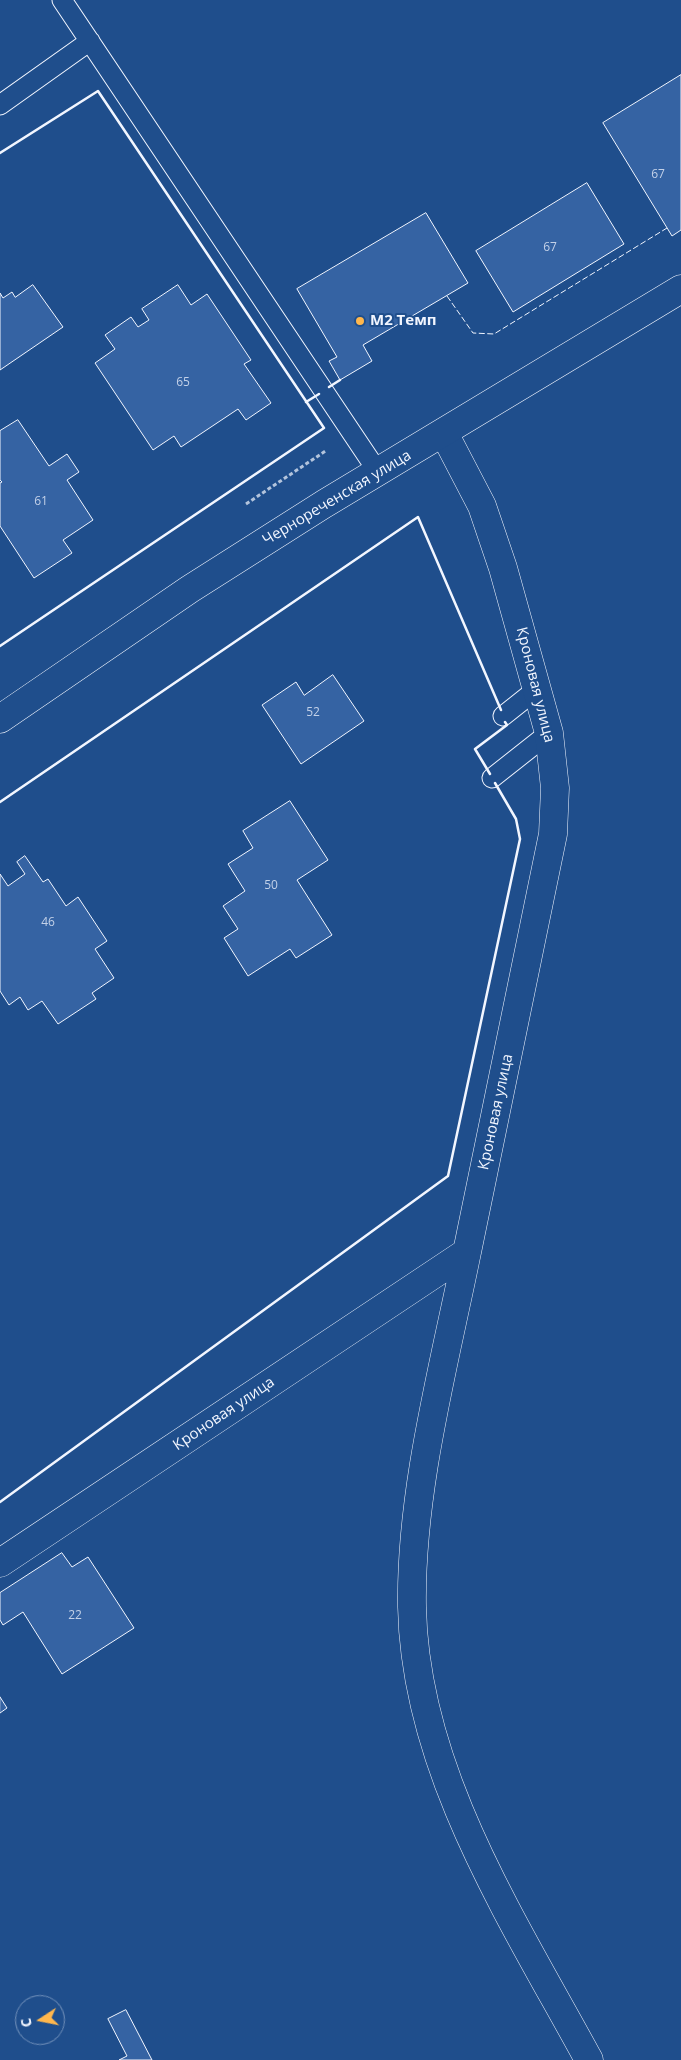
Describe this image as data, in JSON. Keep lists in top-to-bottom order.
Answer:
{
  "streets": {
    "street": ["Чернореченская улица", "Кроновая улица"]
  },
  "crossings": [
    ["Чернореченская улица", "Кроновая улица"]
  ],
  "places": ["М2 Темп"],
  "house_numbers": [
    "67",
    "67",
    "65",
    "61",
    "52",
    "50",
    "46",
    "22"
  ],
  "north": "left"
}
